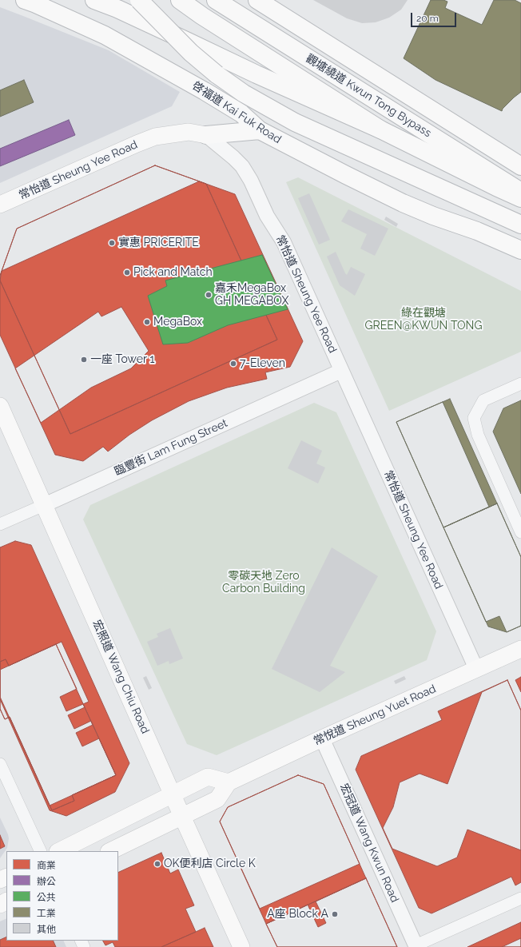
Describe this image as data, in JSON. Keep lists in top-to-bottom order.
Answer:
{
  "streets": {
    "highway": ["觀塘繞道 Kwun Tong Bypass", "啓福道 Kai Fuk Road"],
    "main road": ["常怡道 Sheung Yee Road", "宏照道 Wang Chiu Road", "常悅道 Sheung Yuet Road"],
    "street": ["臨豐街 Lam Fung Street", "宏冠道 Wang Kwun Road"]
  },
  "crossings": [
    ["常怡道 Sheung Yee Road", "臨豐街 Lam Fung Street"],
    ["常怡道 Sheung Yee Road", "常悅道 Sheung Yuet Road"],
    ["臨豐街 Lam Fung Street", "宏照道 Wang Chiu Road"],
    ["常悅道 Sheung Yuet Road", "宏冠道 Wang Kwun Road"]
  ],
  "parks": ["綠在觀塘 GREEN@KWUN TONG", "零碳天地 Zero Carbon Building"],
  "places": [
    "實惠 PRICERITE",
    "Pick and Match",
    "嘉禾MegaBox GH MEGABOX",
    "MegaBox",
    "一座 Tower 1",
    "7-Eleven",
    "OK便利店 Circle K",
    "A座 Block A"
  ],
  "legend": [
    "商業",
    "辦公",
    "公共",
    "工業",
    "其他"
  ],
  "scale_bar": "20 m"
}
